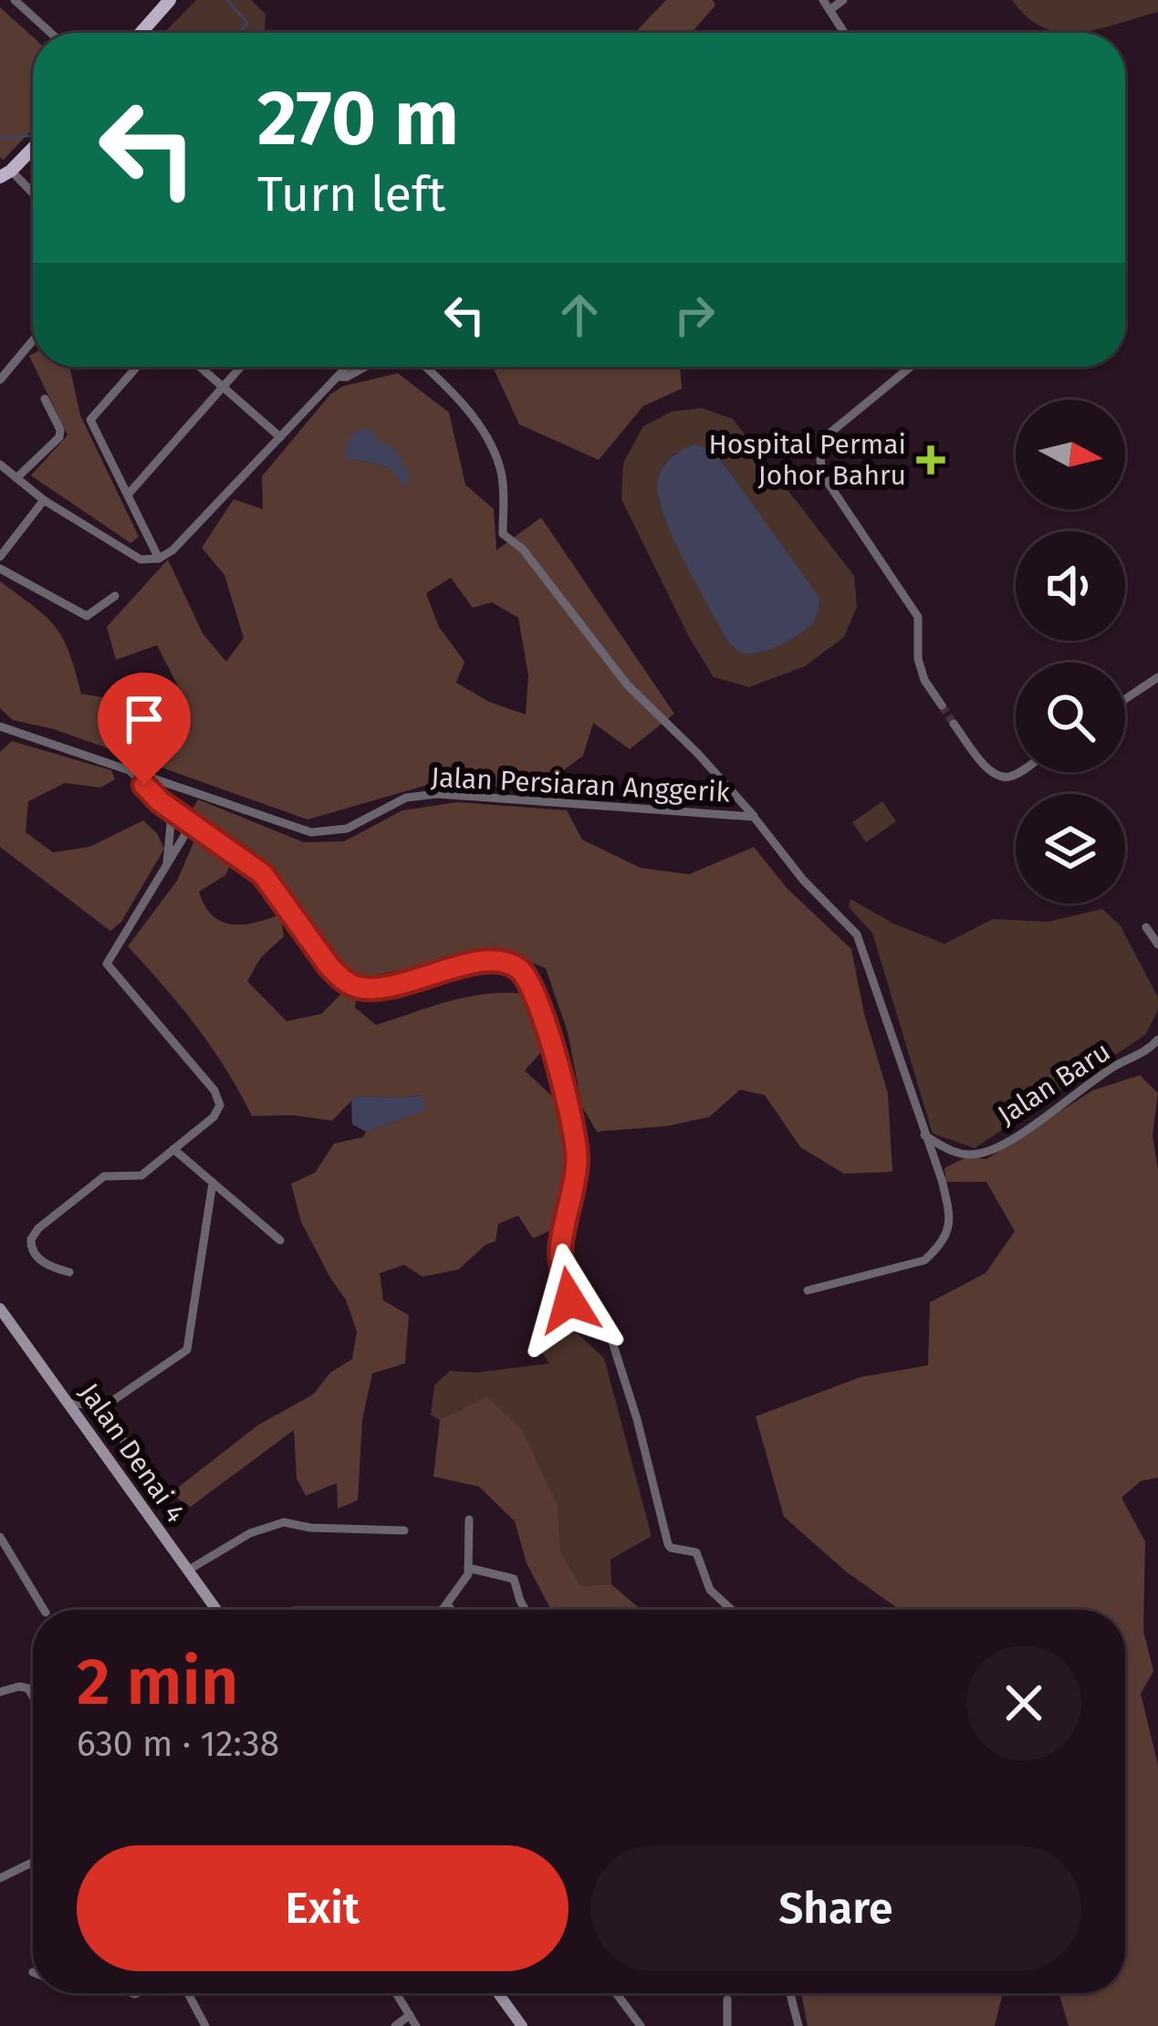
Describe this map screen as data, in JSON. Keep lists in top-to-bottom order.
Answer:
{
  "streets": {
    "street": ["Jalan Persiaran Anggerik", "Jalan Baru", "Jalan Denai 4"]
  },
  "crossings": [
    ["Jalan Persiaran Anggerik", "Jalan Baru"]
  ],
  "places": {
    "health": ["Hospital Permai Johor Bahru"]
  },
  "north": "right",
  "page": {
    "turn": ["270 m", "Turn left"],
    "heading": ["2 min", "630 m · 12:38"],
    "buttons": ["Exit", "Share"]
  }
}
